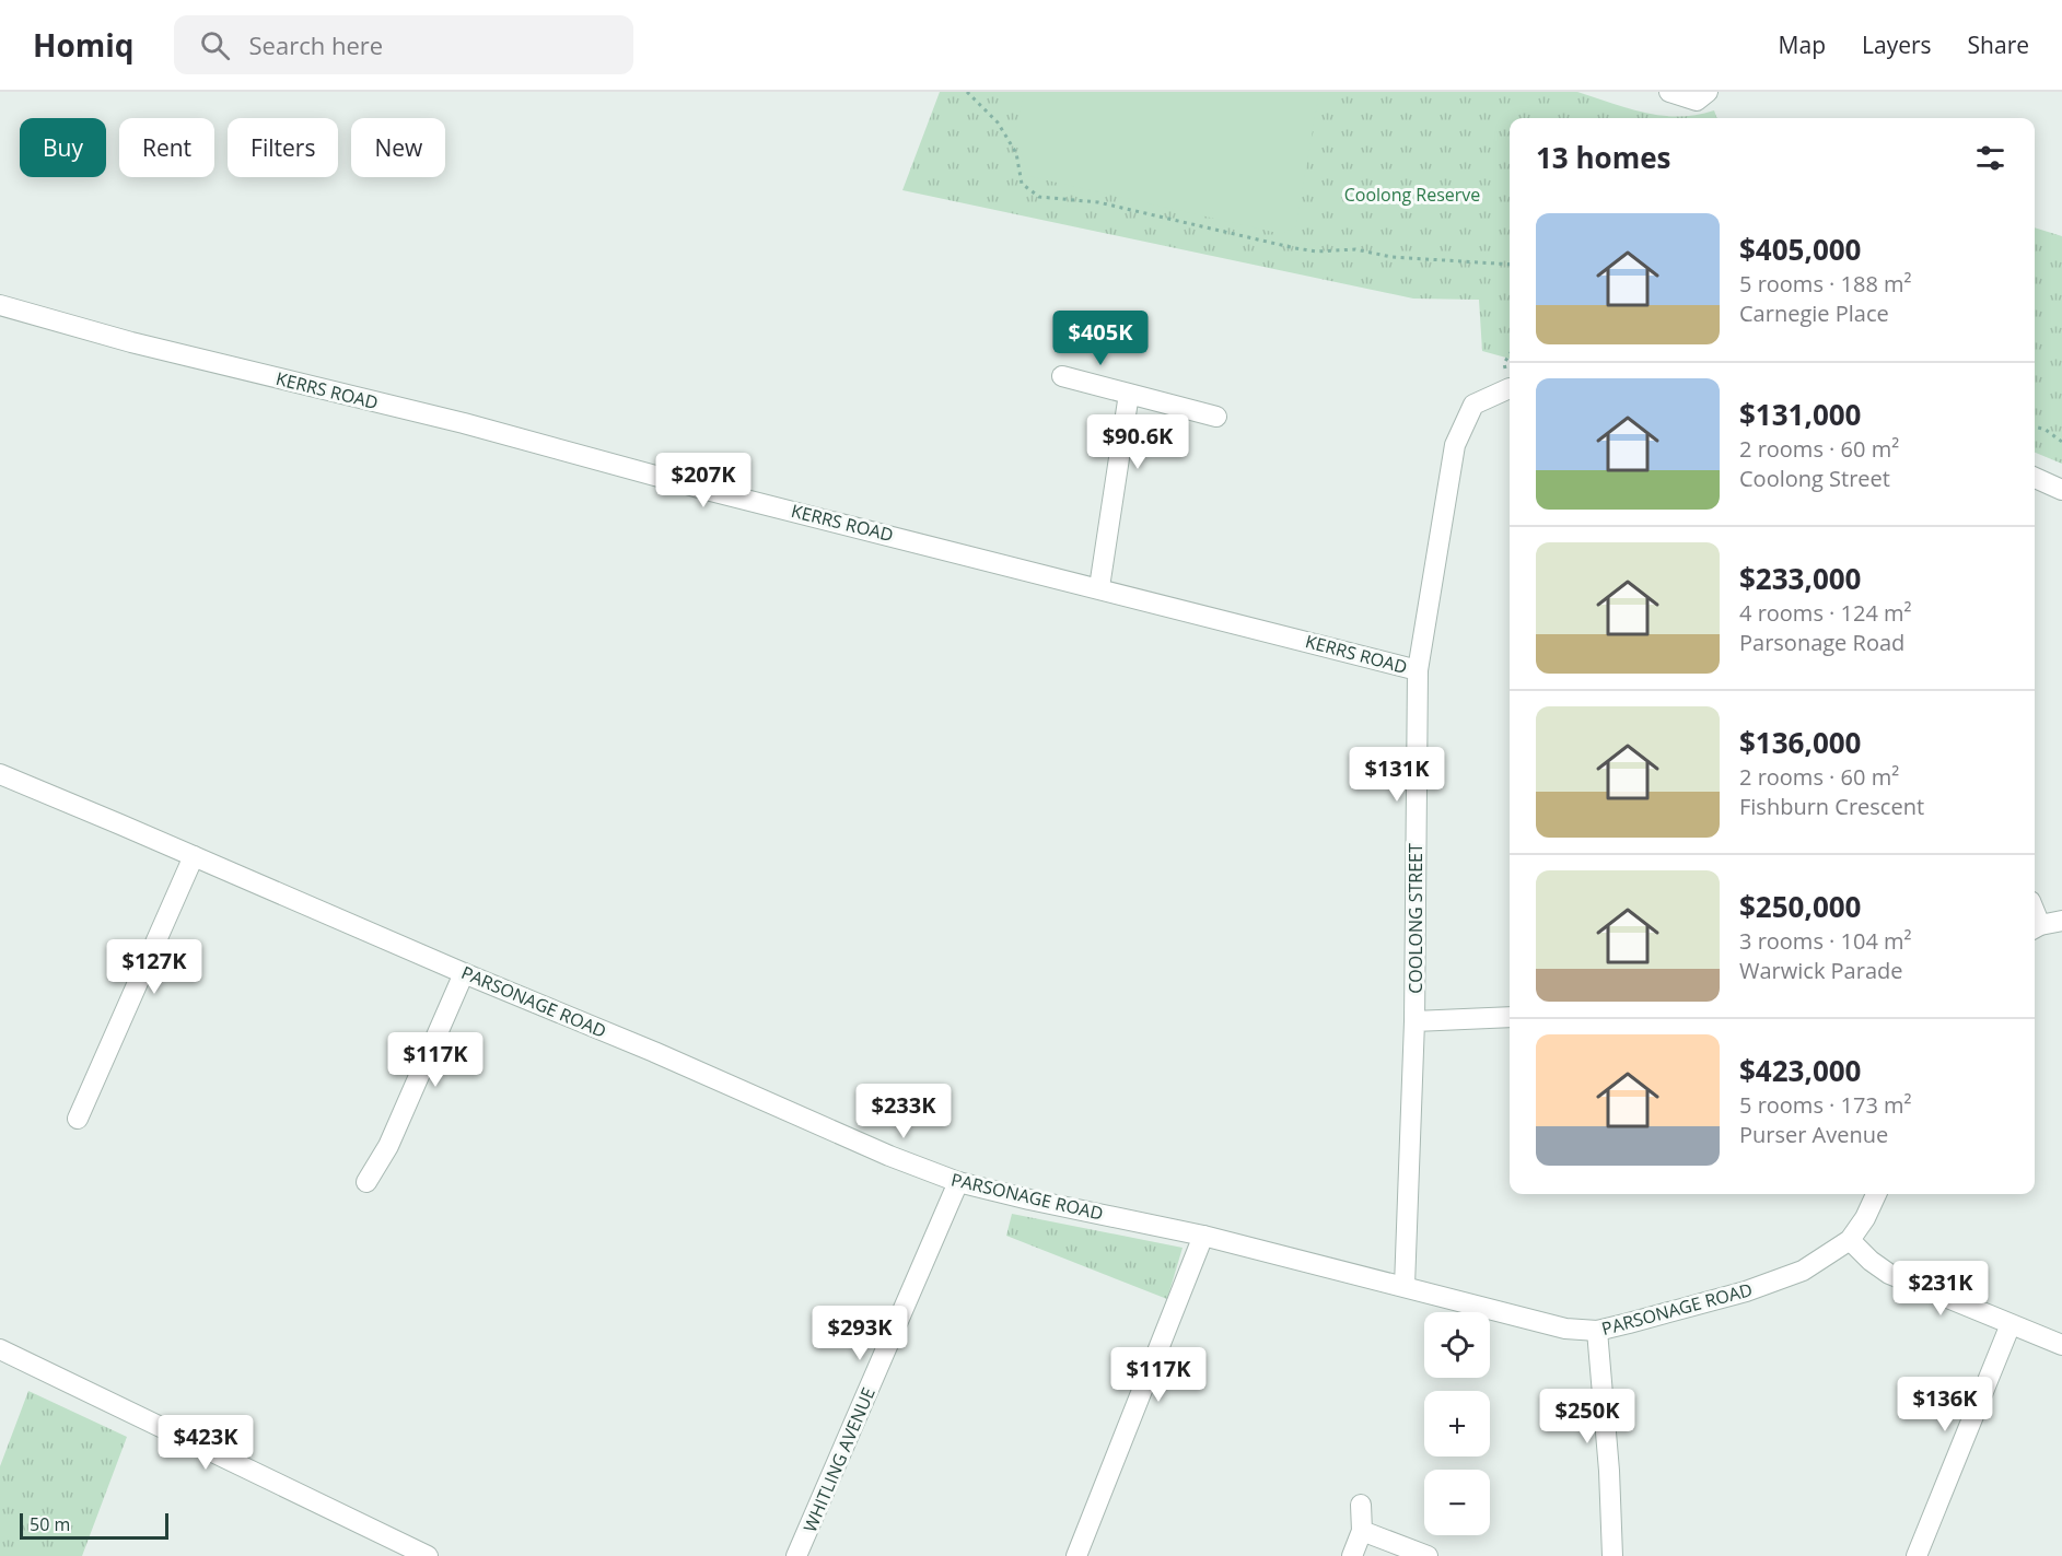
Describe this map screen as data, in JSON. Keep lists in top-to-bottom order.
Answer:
{
  "streets": {
    "street": [
      "KERRS ROAD",
      "COOLONG STREET",
      "PARSONAGE ROAD",
      "WHITLING AVENUE"
    ]
  },
  "crossings": [
    ["KERRS ROAD", "COOLONG STREET"],
    ["COOLONG STREET", "PARSONAGE ROAD"],
    ["PARSONAGE ROAD", "WHITLING AVENUE"]
  ],
  "parks": ["Coolong Reserve"],
  "scale_bar": "50 m",
  "page": {
    "header": "Homiq",
    "search": "Search here",
    "nav": ["Map", "Layers", "Share"],
    "chip": [
      "Buy",
      "Rent",
      "Filters",
      "New"
    ],
    "heading": "13 homes",
    "list": [
      {
        "name": "$405,000",
        "note": "5 rooms · 188 m² · Carnegie Place"
      },
      {
        "name": "$131,000",
        "note": "2 rooms · 60 m² · Coolong Street"
      },
      {
        "name": "$233,000",
        "note": "4 rooms · 124 m² · Parsonage Road"
      },
      {
        "name": "$136,000",
        "note": "2 rooms · 60 m² · Fishburn Crescent"
      },
      {
        "name": "$250,000",
        "note": "3 rooms · 104 m² · Warwick Parade"
      },
      {
        "name": "$423,000",
        "note": "5 rooms · 173 m² · Purser Avenue"
      }
    ],
    "price": [
      "$405K",
      "$90.6K",
      "$207K",
      "$131K",
      "$127K",
      "$117K",
      "$233K",
      "$231K",
      "$293K",
      "$117K",
      "$136K",
      "$250K",
      "$423K"
    ],
    "map_buttons": ["+", "−"],
    "scale": "50 m"
  }
}
